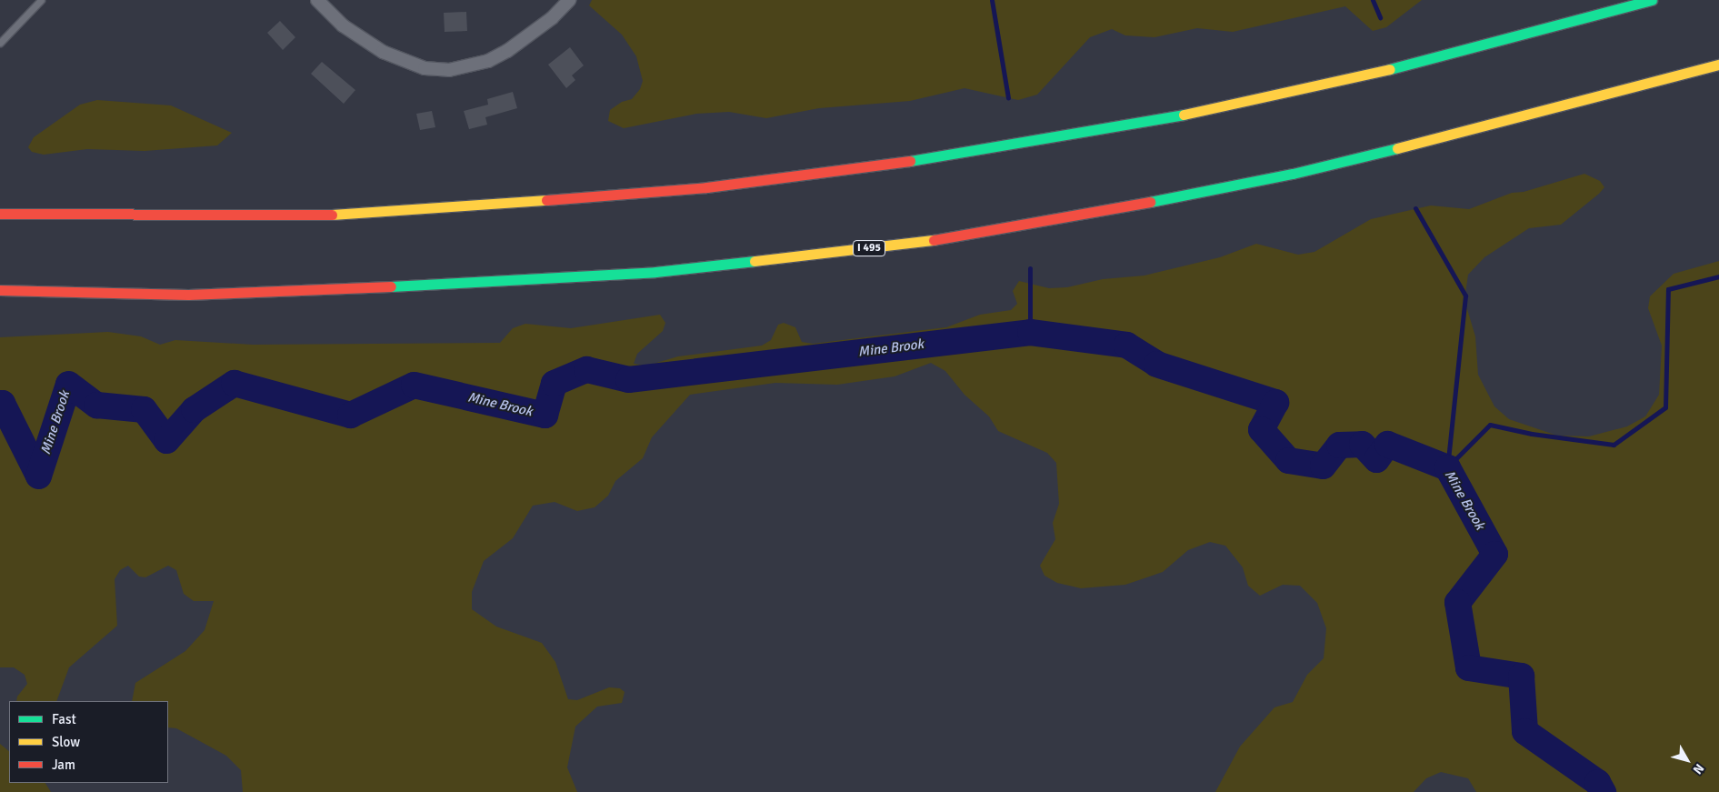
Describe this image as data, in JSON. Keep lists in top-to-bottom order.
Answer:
{
  "streets": {
    "highway": ["I 495"]
  },
  "water": ["Mine Brook"],
  "legend": ["Fast", "Slow", "Jam"],
  "north": "bottom right"
}
